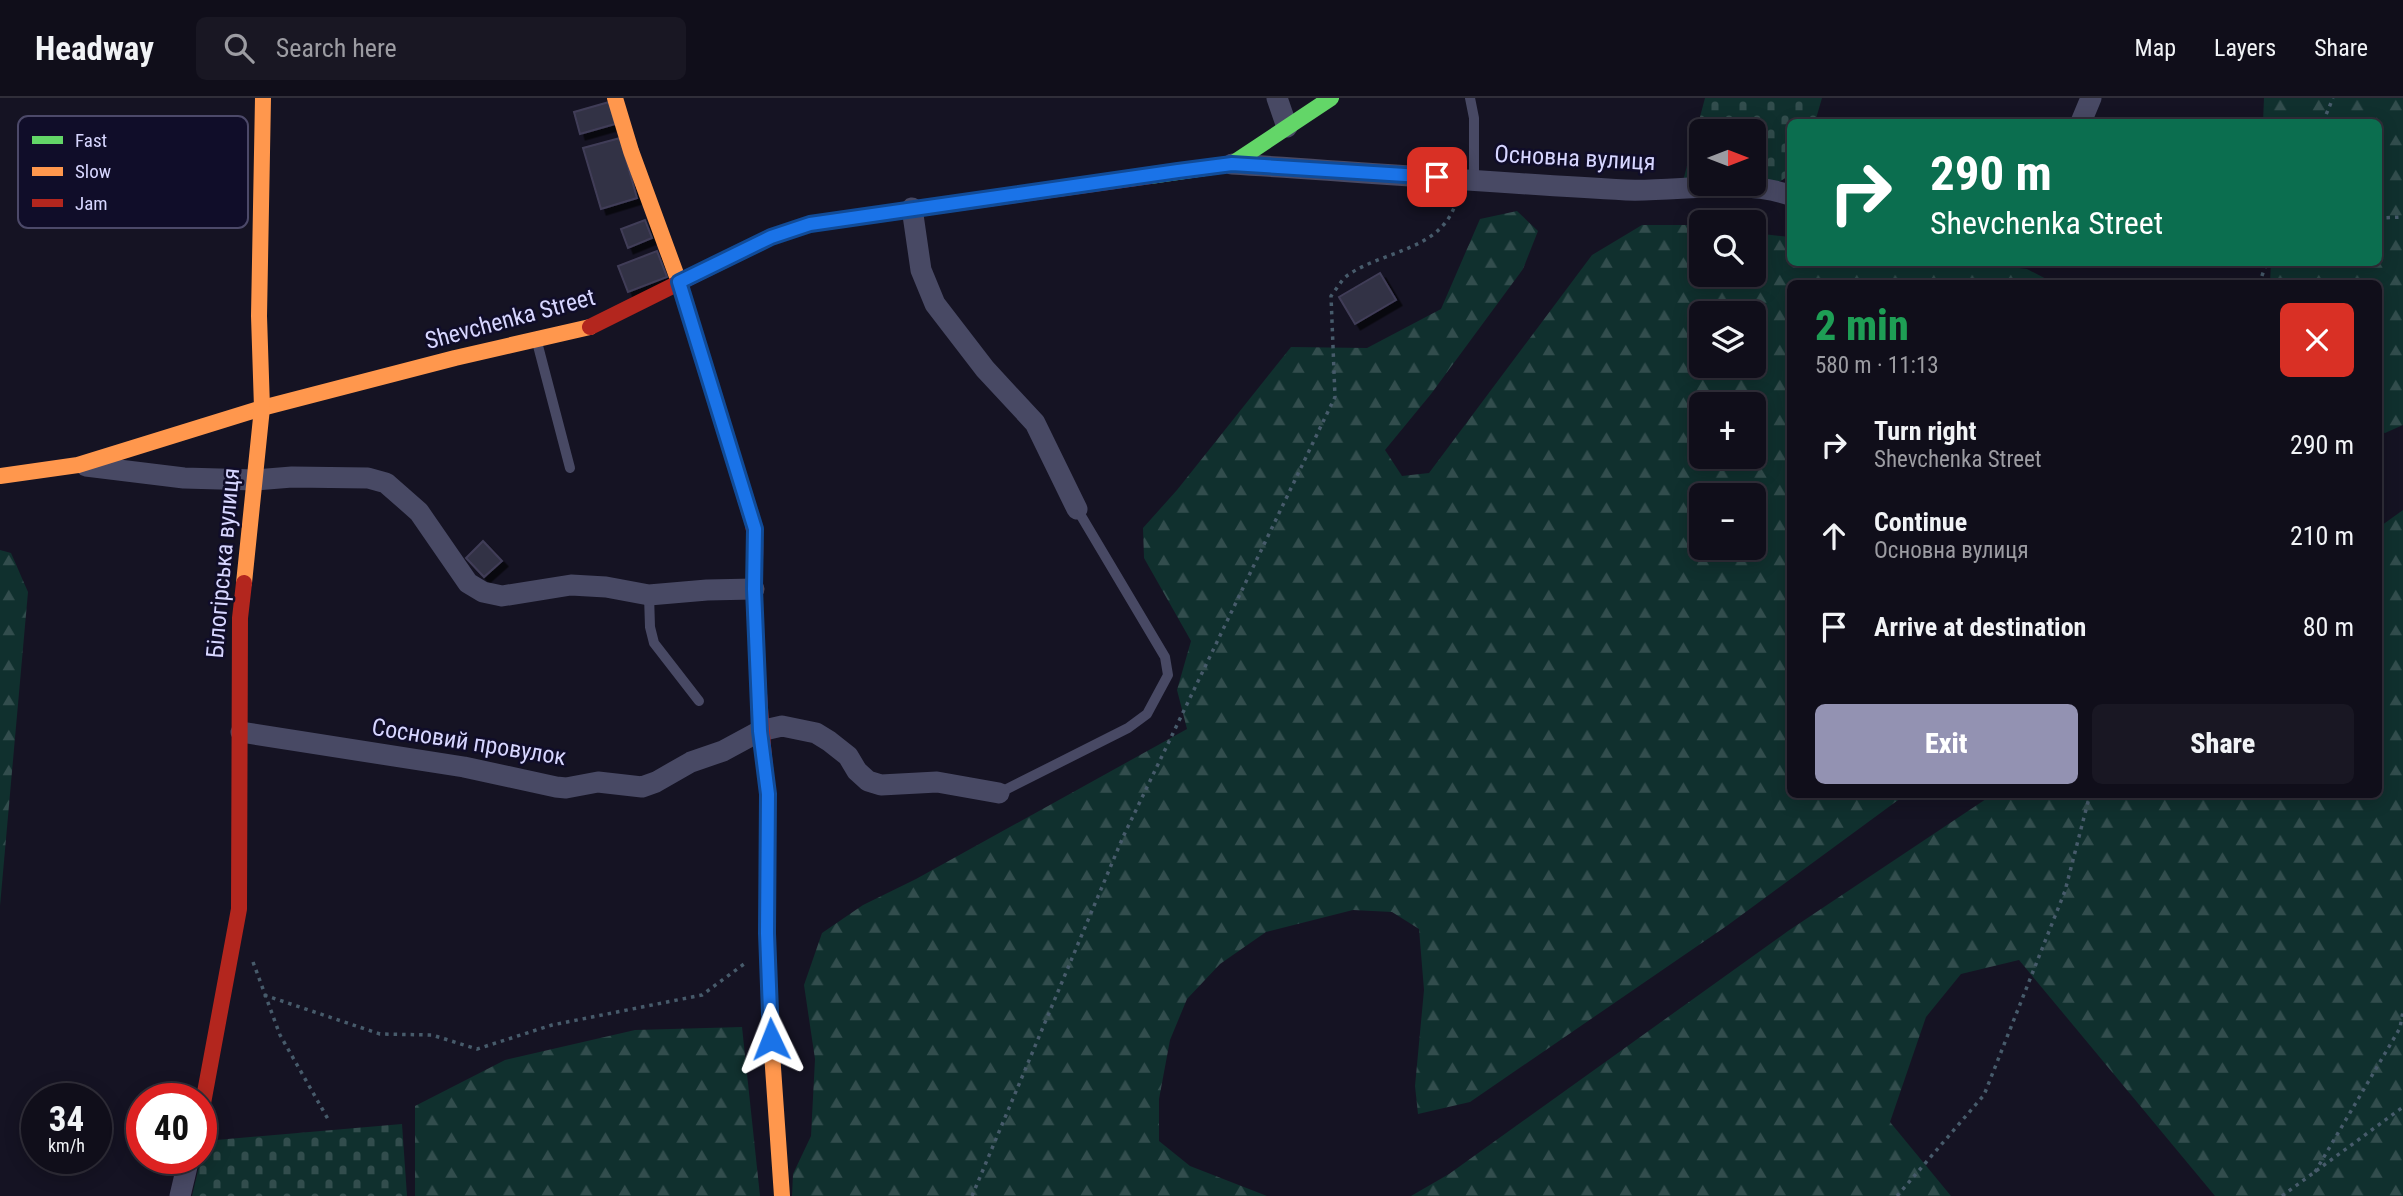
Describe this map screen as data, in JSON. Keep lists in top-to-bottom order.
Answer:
{
  "streets": {
    "street": [
      "Основна вулиця",
      "Shevchenka Street",
      "Білогірська вулиця",
      "Сосновий провулок"
    ]
  },
  "crossings": [
    ["Основна вулиця", "Shevchenka Street"],
    ["Shevchenka Street", "Білогірська вулиця"],
    ["Білогірська вулиця", "Сосновий провулок"]
  ],
  "legend": ["Fast", "Slow", "Jam"],
  "north": "right",
  "page": {
    "header": "Headway",
    "search": "Search here",
    "nav": ["Map", "Layers", "Share"],
    "map_buttons": ["+", "−"],
    "turn": ["290 m", "Shevchenka Street"],
    "heading": ["2 min", "580 m · 11:13"],
    "list": [
      {
        "name": "Turn right",
        "note": "Shevchenka Street",
        "value": "290 m"
      },
      {
        "name": "Continue",
        "note": "Основна вулиця",
        "value": "210 m"
      },
      {
        "name": "Arrive at destination",
        "value": "80 m"
      }
    ],
    "buttons": ["Exit", "Share"],
    "speed": "34 km/h",
    "limit": "40"
  }
}
